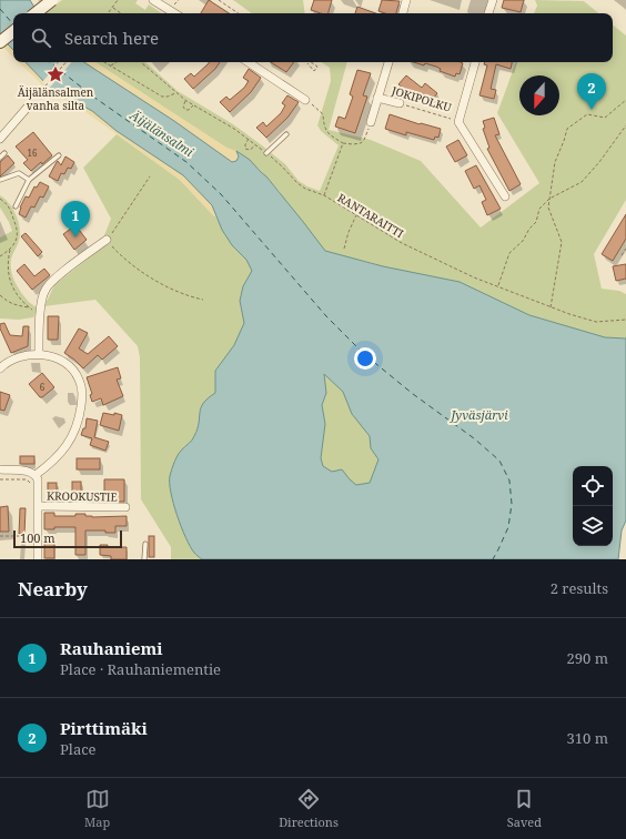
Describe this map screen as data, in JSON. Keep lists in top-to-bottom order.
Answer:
{
  "streets": {
    "street": ["JOKIPOLKU", "KROOKUSTIE"],
    "path": ["RANTARAITTI"]
  },
  "water": ["Äijälänsalmi", "Jyväsjärvi"],
  "places": {
    "place": ["Äijälänsalmen vanha silta"]
  },
  "house_numbers": ["16", "6"],
  "scale_bar": "100 m",
  "north": "bottom",
  "page": {
    "search": "Search here",
    "pins": ["2", "1"],
    "scale": "100 m",
    "heading": ["Nearby", "2 results"],
    "list": [
      {
        "mark": "1",
        "name": "Rauhaniemi",
        "note": "Place · Rauhaniementie",
        "value": "290 m"
      },
      {
        "mark": "2",
        "name": "Pirttimäki",
        "note": "Place",
        "value": "310 m"
      }
    ],
    "nav": ["Map", "Directions", "Saved"]
  }
}
